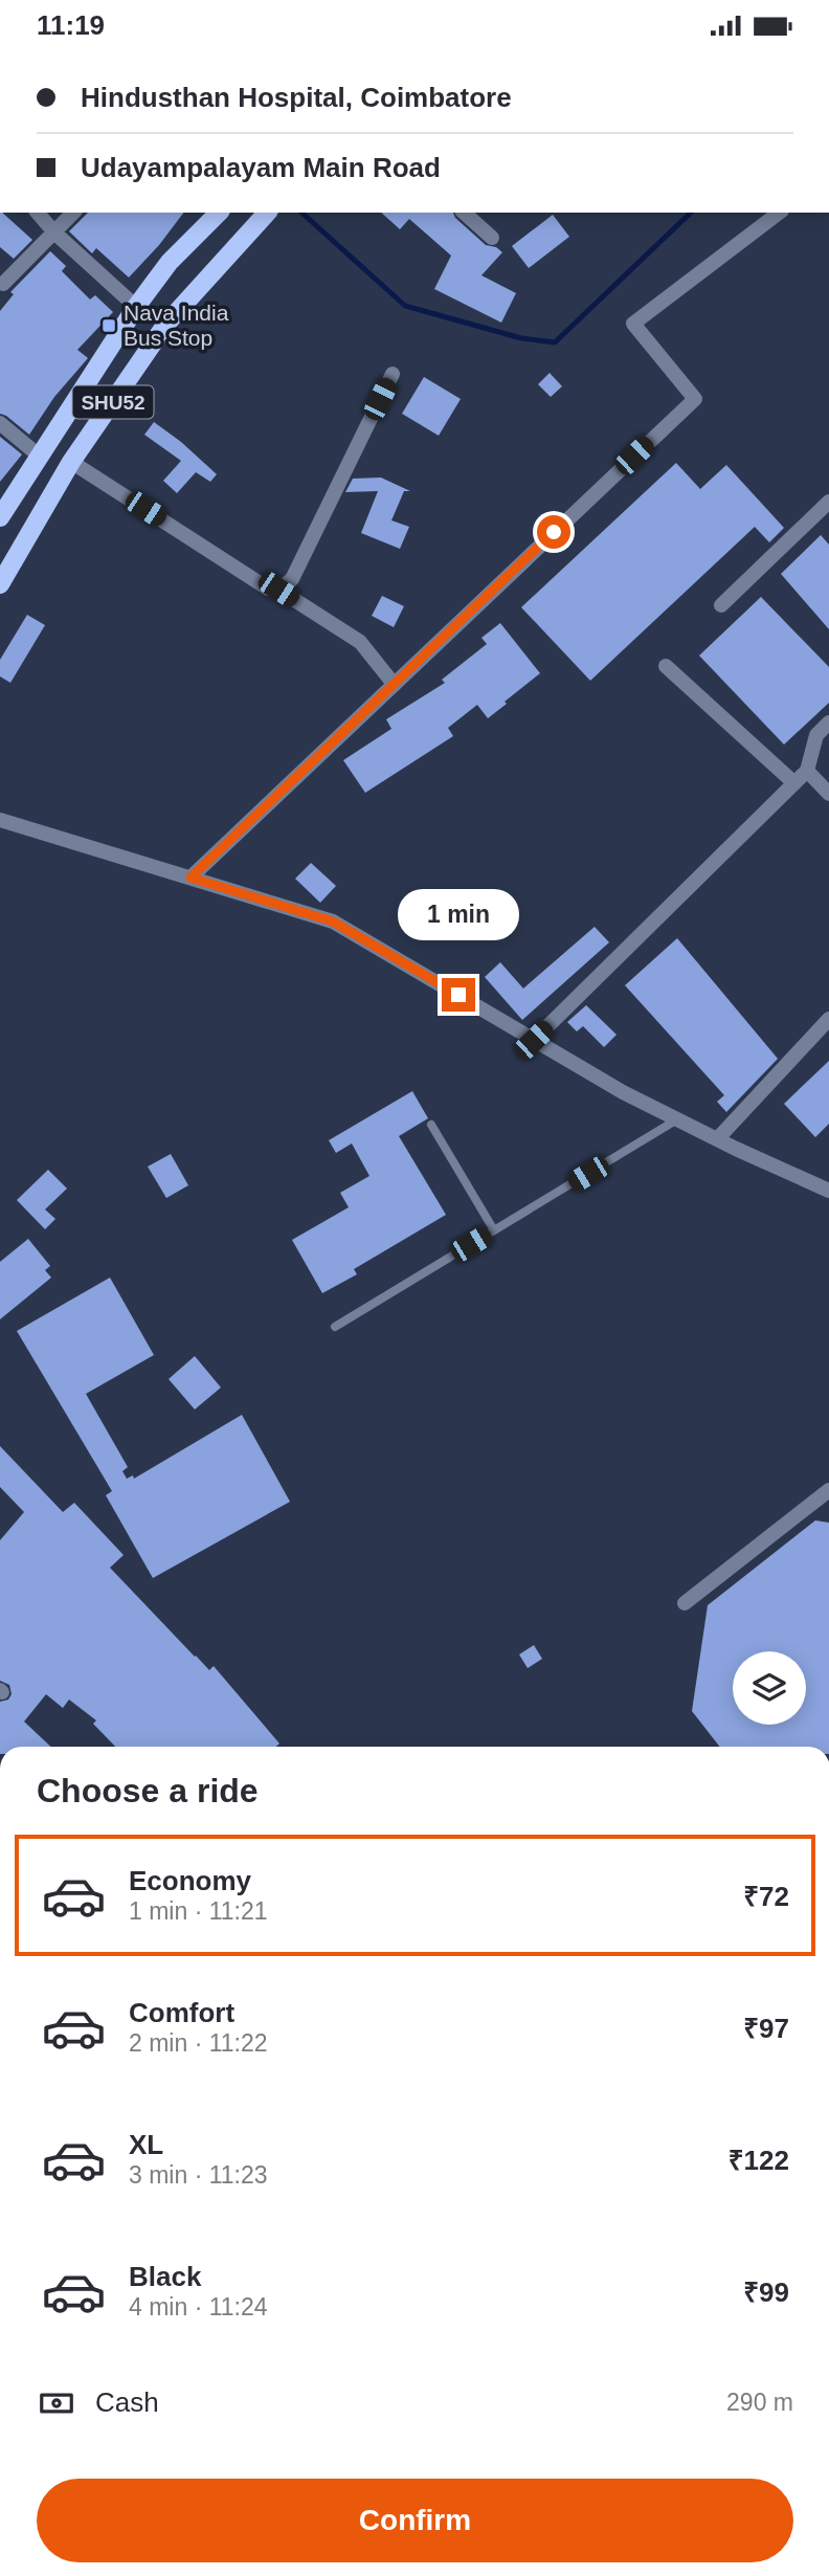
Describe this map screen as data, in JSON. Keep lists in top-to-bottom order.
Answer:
{
  "streets": {
    "main road": ["SHU52"]
  },
  "places": {
    "transit": ["Nava India Bus Stop"]
  },
  "page": {
    "status": "11:19",
    "banner": ["Hindusthan Hospital, Coimbatore", "Udayampalayam Main Road"],
    "bubble": "1 min",
    "heading": "Choose a ride",
    "list": [
      {
        "name": "Economy",
        "note": "1 min · 11:21",
        "value": "₹72"
      },
      {
        "name": "Comfort",
        "note": "2 min · 11:22",
        "value": "₹97"
      },
      {
        "name": "XL",
        "note": "3 min · 11:23",
        "value": "₹122"
      },
      {
        "name": "Black",
        "note": "4 min · 11:24",
        "value": "₹99"
      }
    ],
    "pay": ["Cash", "290 m"],
    "buttons": "Confirm"
  }
}
